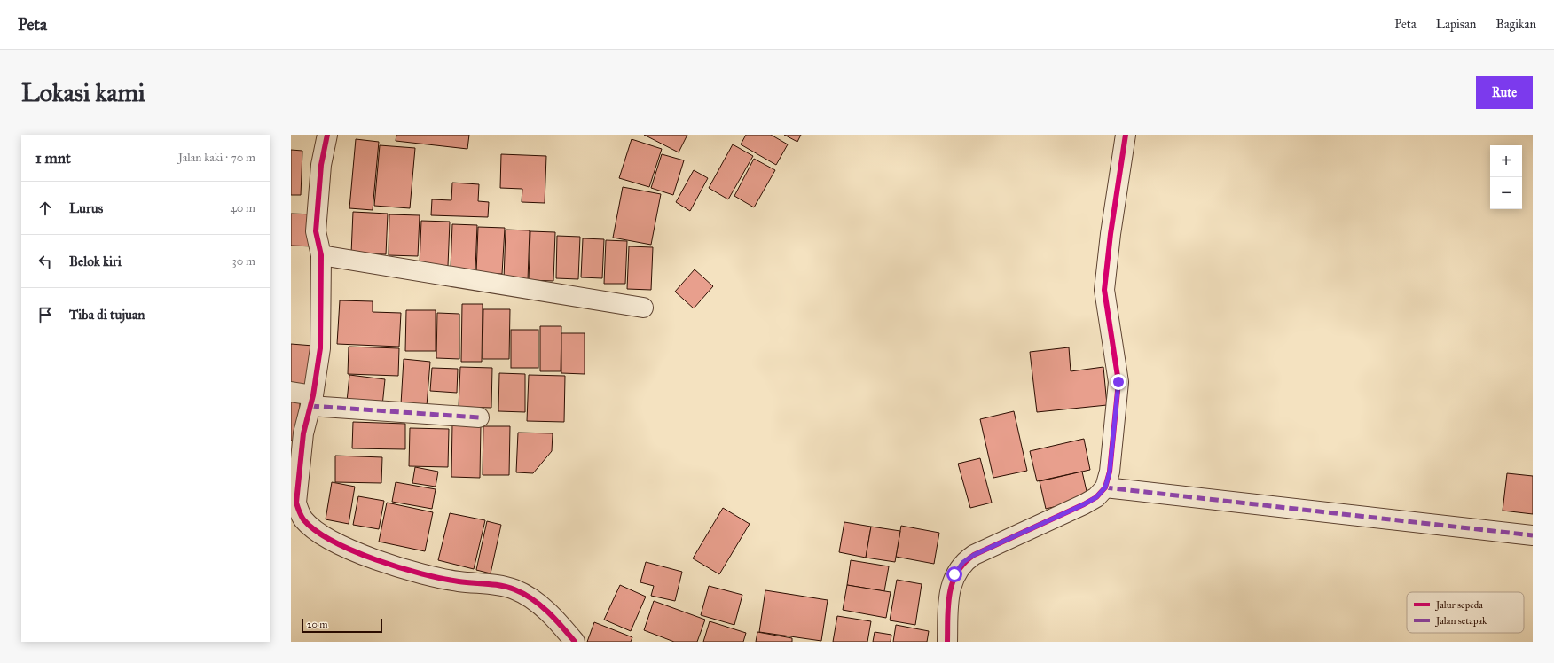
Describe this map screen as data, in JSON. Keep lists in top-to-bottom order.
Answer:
{
  "legend": ["Jalur sepeda", "Jalan setapak"],
  "scale_bar": "20 m",
  "page": {
    "header": "Peta",
    "nav": ["Peta", "Lapisan", "Bagikan"],
    "buttons": "Rute",
    "title": "Lokasi kami",
    "heading": ["1 mnt", "Jalan kaki · 70 m"],
    "map_buttons": ["+", "−"],
    "list": [
      ["Lurus", "40 m"],
      ["Belok kiri", "30 m"],
      "Tiba di tujuan"
    ],
    "scale": "20 m"
  }
}
